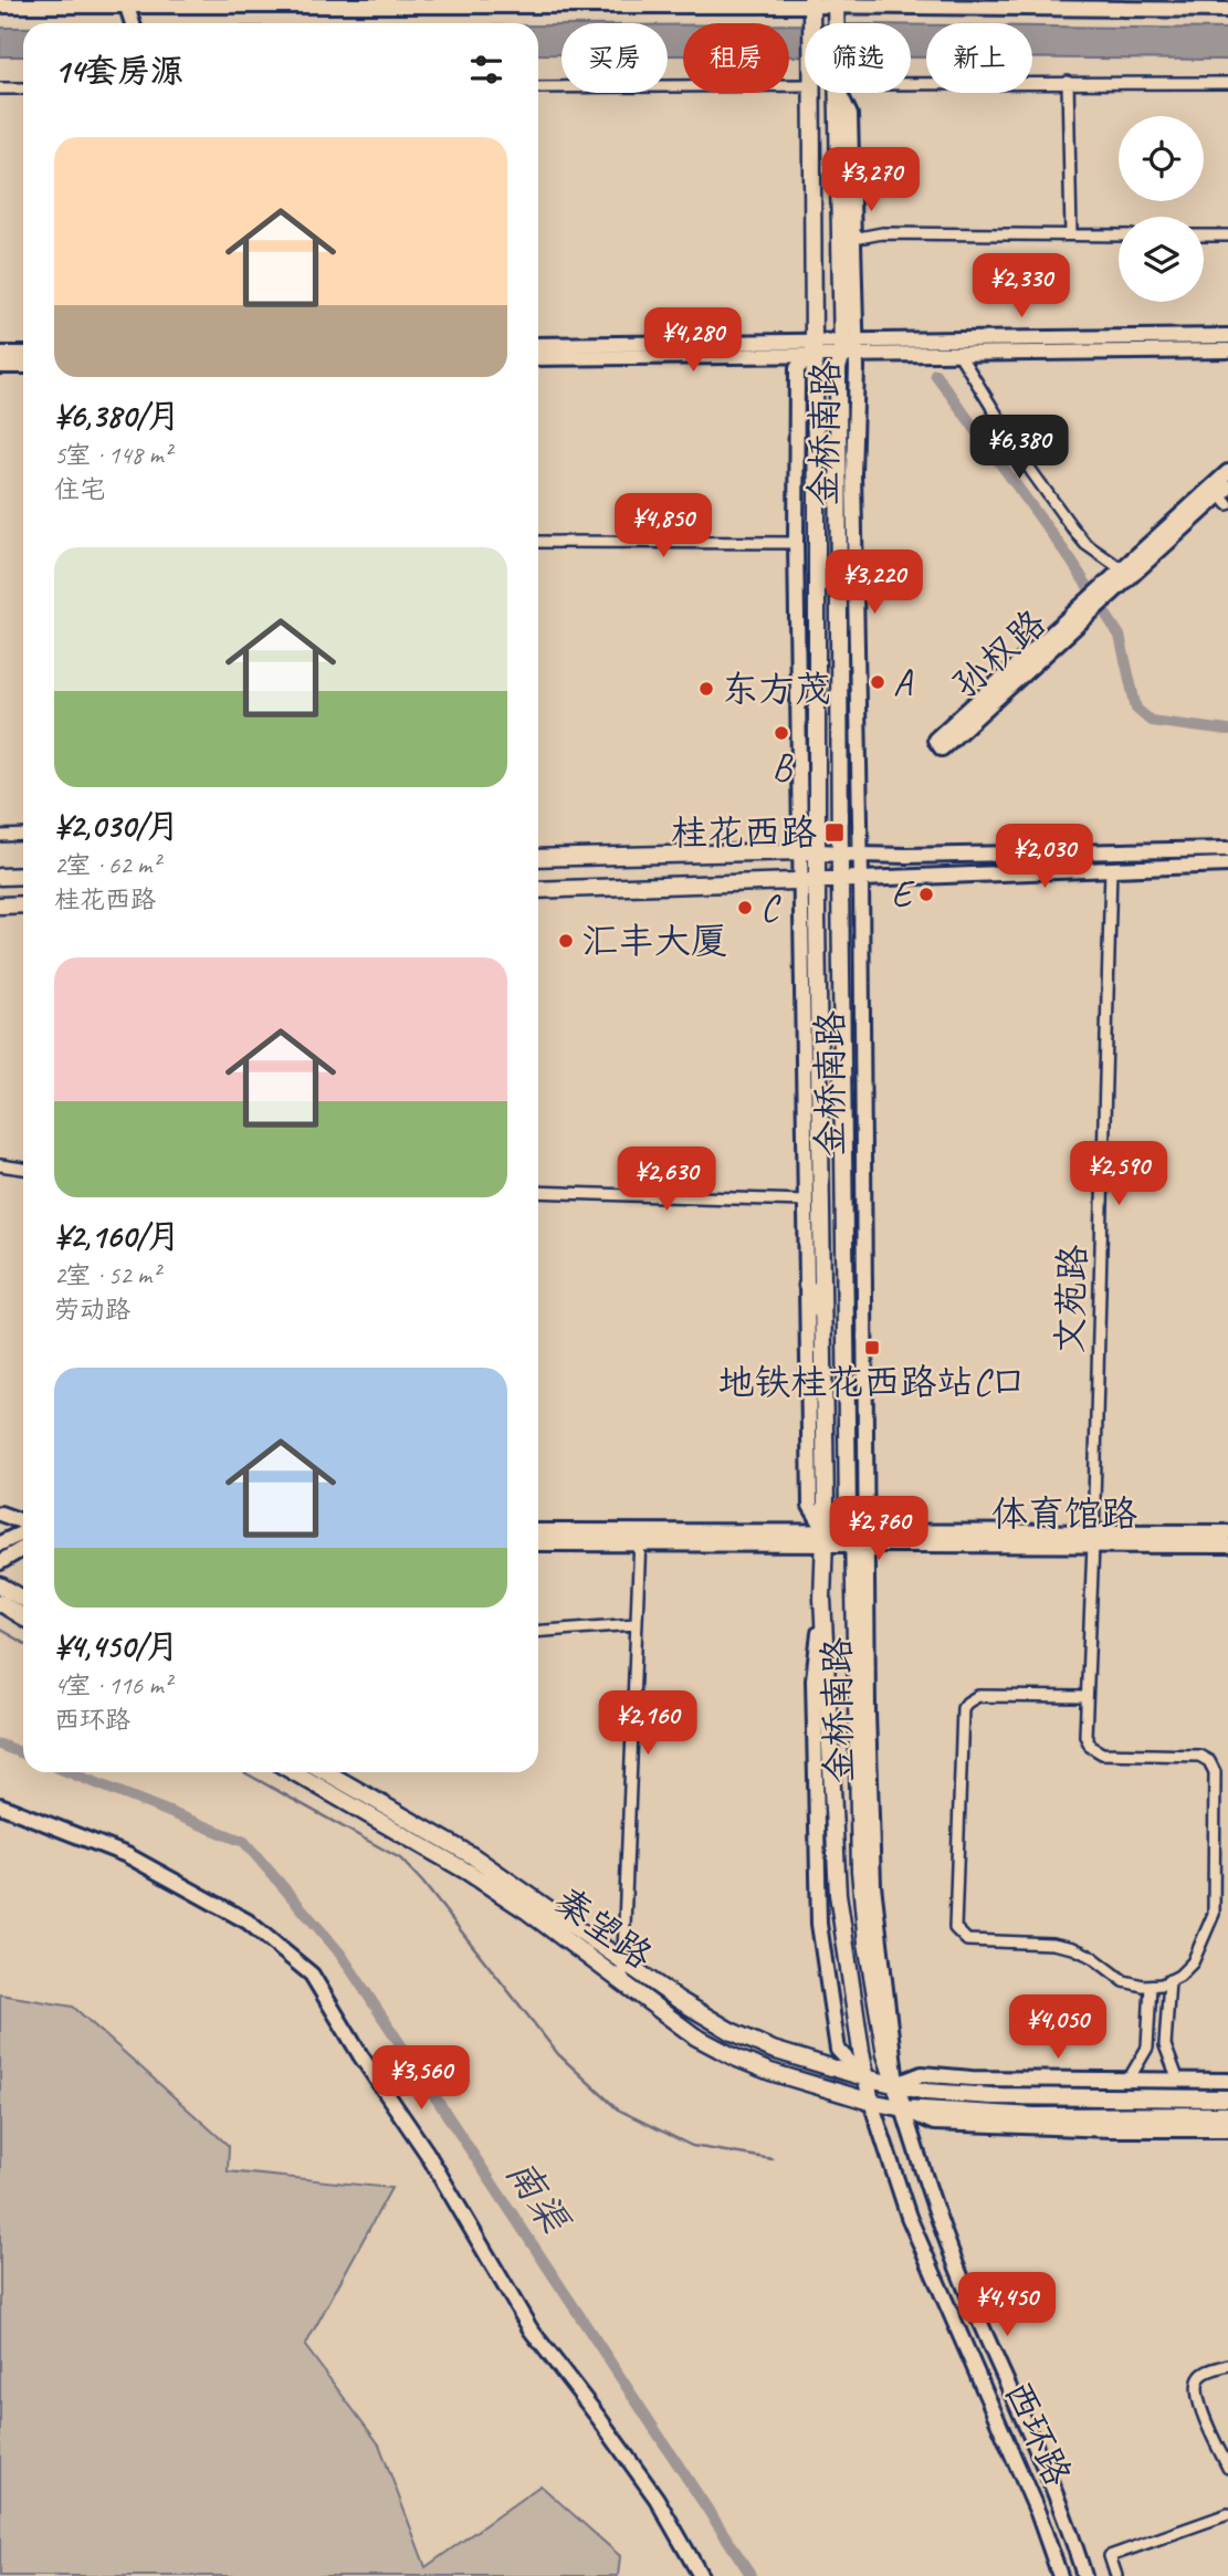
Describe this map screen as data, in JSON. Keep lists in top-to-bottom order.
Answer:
{
  "streets": {
    "main road": [
      "金桥南路",
      "孙权路",
      "体育馆路",
      "秦望路",
      "西环路"
    ],
    "street": ["文苑路"]
  },
  "crossings": [
    ["金桥南路", "体育馆路"],
    ["金桥南路", "秦望路"],
    ["金桥南路", "西环路"],
    ["文苑路", "体育馆路"],
    ["秦望路", "西环路"]
  ],
  "water": ["南渠"],
  "places": {
    "other": [
      "A",
      "东方茂",
      "B",
      "E",
      "C",
      "汇丰大厦"
    ],
    "transit": ["桂花西路", "地铁桂花西路站C口"]
  },
  "page": {
    "chip": [
      "买房",
      "租房",
      "筛选",
      "新上"
    ],
    "heading": "14套房源",
    "list": [
      {
        "name": "¥6,380/月",
        "note": "5室 · 148 m² · 住宅"
      },
      {
        "name": "¥2,030/月",
        "note": "2室 · 62 m² · 桂花西路"
      },
      {
        "name": "¥2,160/月",
        "note": "2室 · 52 m² · 劳动路"
      },
      {
        "name": "¥4,450/月",
        "note": "4室 · 116 m² · 西环路"
      }
    ],
    "price": [
      "¥3,270",
      "¥2,330",
      "¥4,280",
      "¥6,380",
      "¥4,850",
      "¥3,220",
      "¥2,030",
      "¥2,590",
      "¥2,630",
      "¥2,760",
      "¥2,160",
      "¥4,050",
      "¥3,560",
      "¥4,450"
    ]
  }
}
